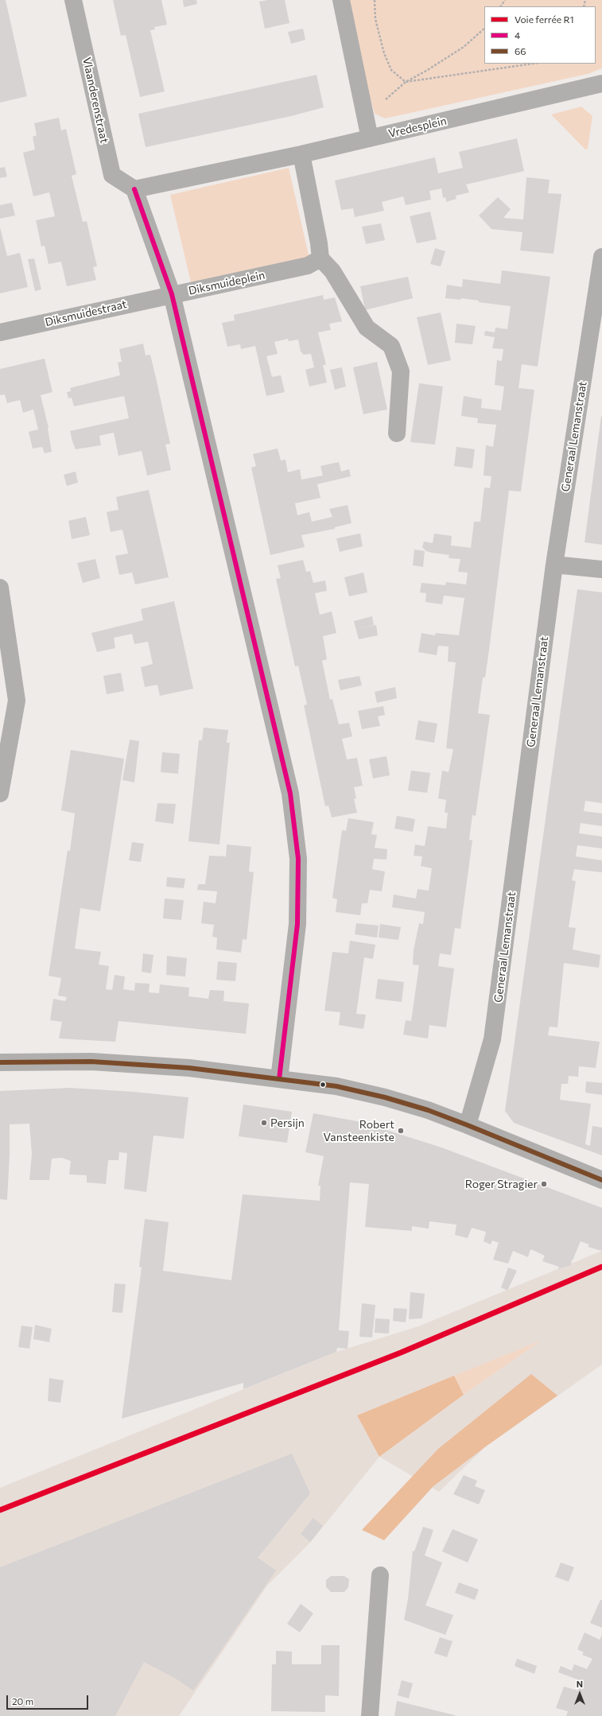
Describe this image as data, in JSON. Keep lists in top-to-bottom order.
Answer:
{
  "streets": {
    "street": [
      "Vlaanderenstraat",
      "Vredesplein",
      "Diksmuideplein",
      "Diksmuidestraat",
      "Generaal Lemanstraat"
    ]
  },
  "crossings": [
    ["Diksmuideplein", "Diksmuidestraat"]
  ],
  "places": ["Persijn", "Robert Vansteenkiste", "Roger Stragier"],
  "lines": ["transit line 4", "transit line 66", "rail line R1"],
  "legend": ["Voie ferrée R1", "4", "66"],
  "scale_bar": "20 m",
  "north": "top"
}
